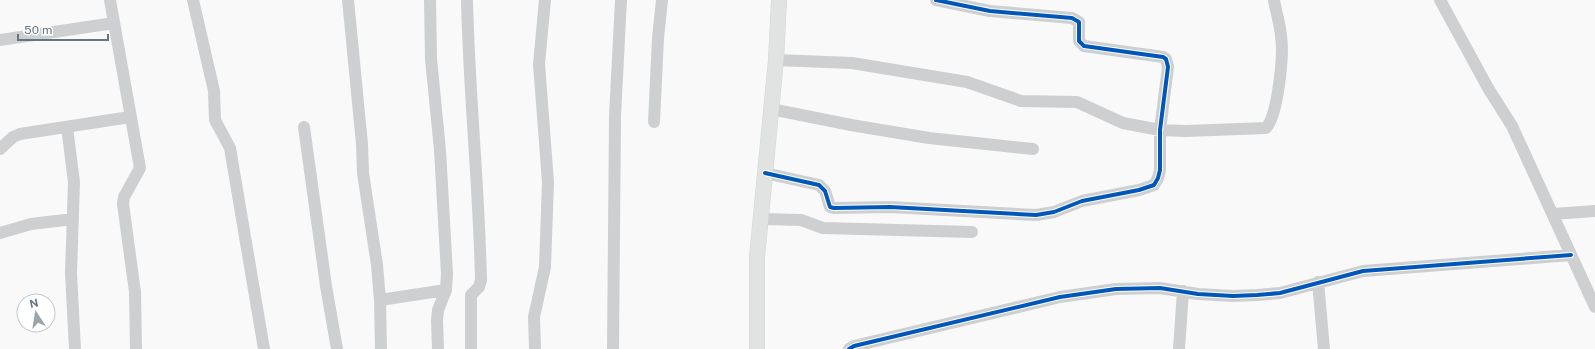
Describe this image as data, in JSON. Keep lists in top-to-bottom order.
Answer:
{
  "scale_bar": "50 m",
  "north": "top"
}
